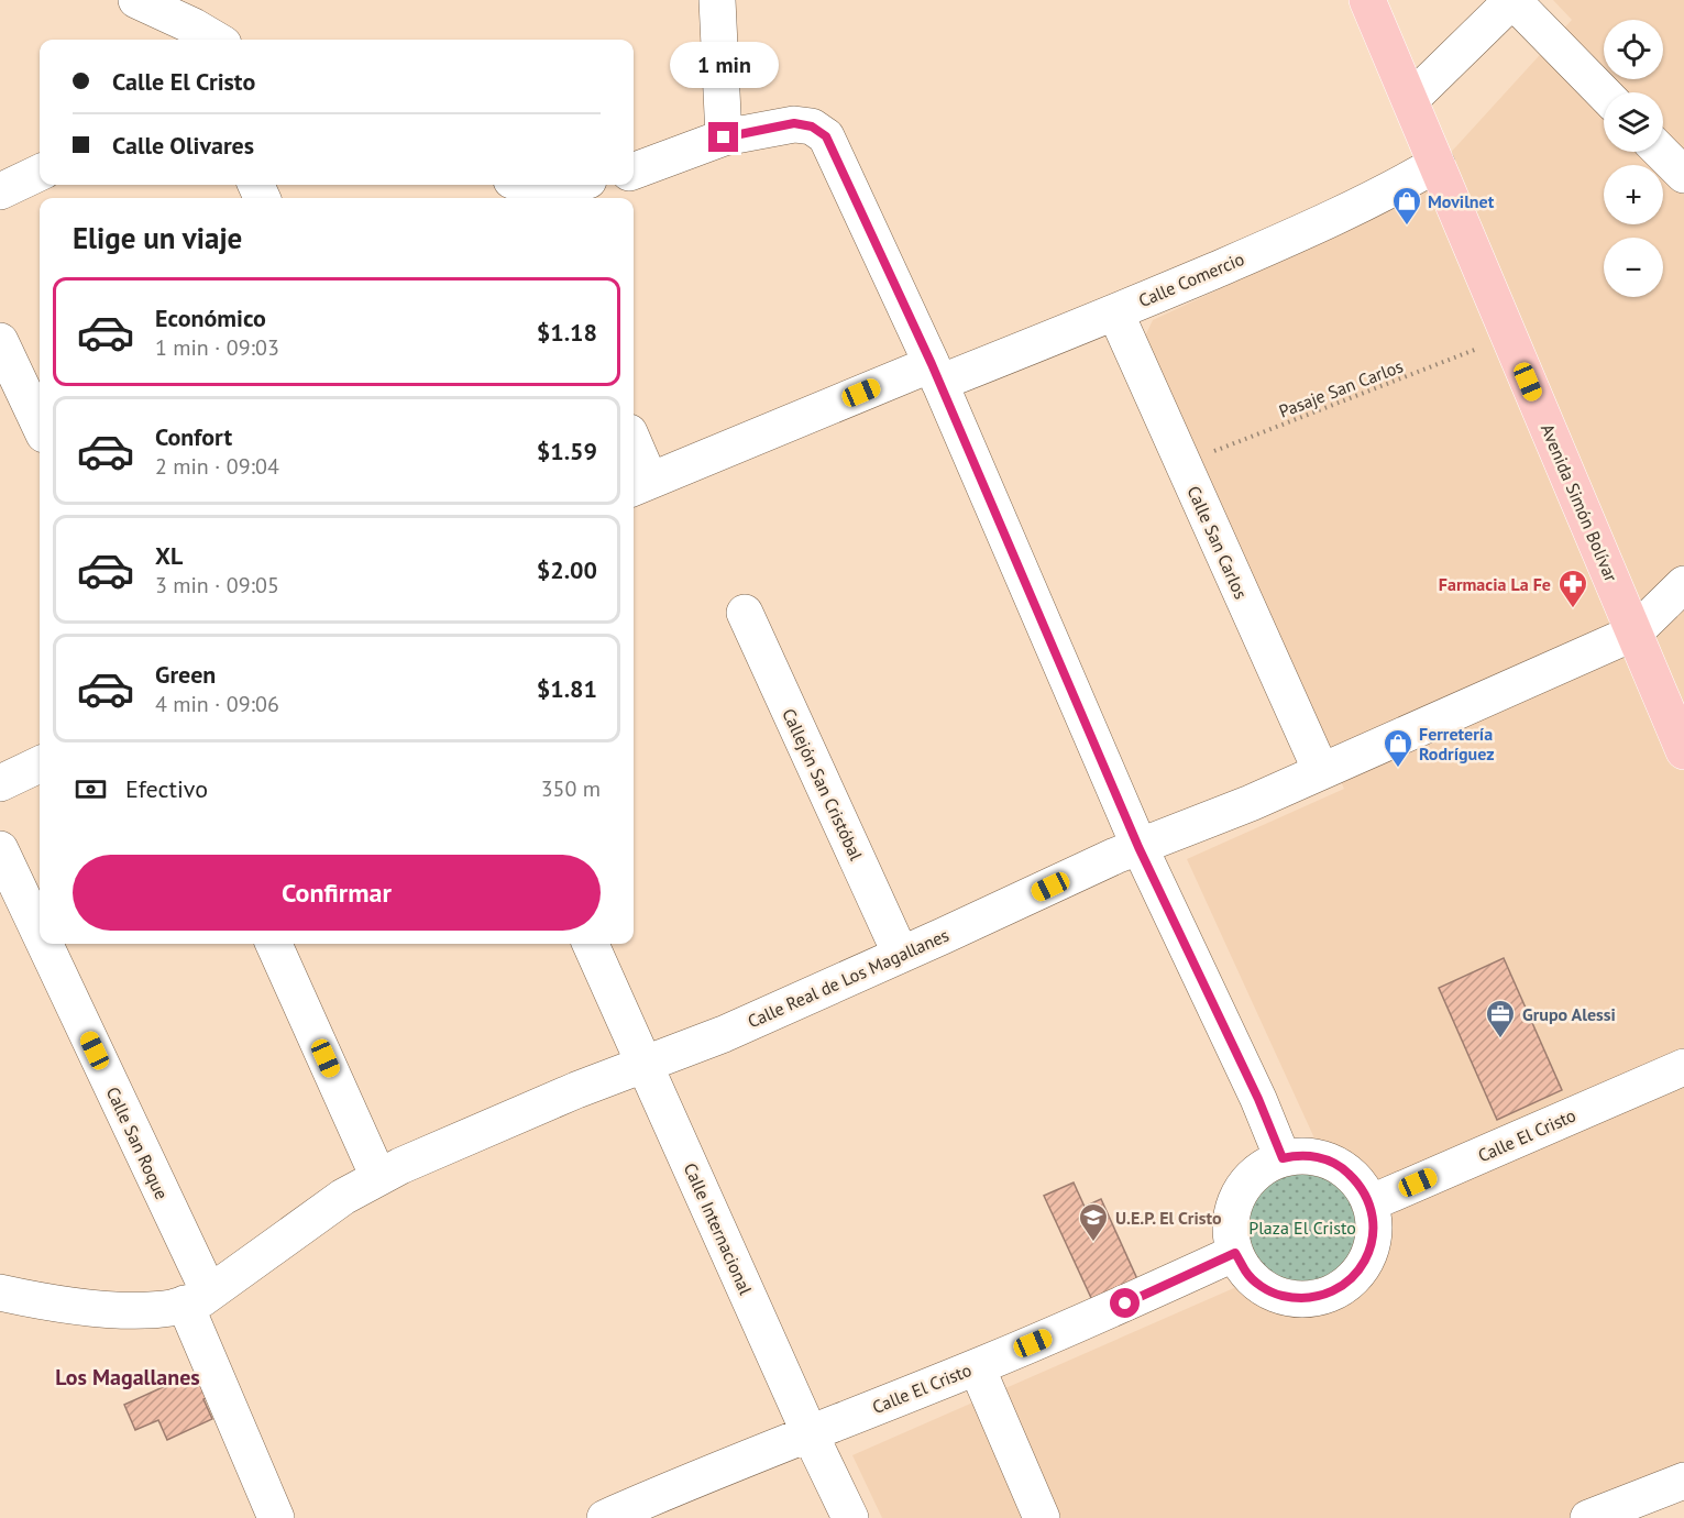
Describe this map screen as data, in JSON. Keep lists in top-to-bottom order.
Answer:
{
  "streets": {
    "main road": ["Avenida Simón Bolívar"],
    "street": [
      "Calle Comercio",
      "Calle San Carlos",
      "Callejón San Cristóbal",
      "Calle Real de Los Magallanes",
      "Calle El Cristo",
      "Calle San Roque",
      "Calle Internacional"
    ],
    "path": ["Pasaje San Carlos"]
  },
  "crossings": [
    ["Calle Comercio", "Avenida Simón Bolívar"],
    ["Calle Comercio", "Calle San Carlos"],
    ["Pasaje San Carlos", "Avenida Simón Bolívar"],
    ["Pasaje San Carlos", "Calle San Carlos"],
    ["Avenida Simón Bolívar", "Calle Real de Los Magallanes"],
    ["Calle San Carlos", "Calle Real de Los Magallanes"],
    ["Callejón San Cristóbal", "Calle Real de Los Magallanes"],
    ["Calle Real de Los Magallanes", "Calle San Roque"],
    ["Calle Real de Los Magallanes", "Calle Internacional"],
    ["Calle El Cristo", "Calle Internacional"]
  ],
  "districts": ["Los Magallanes"],
  "parks": ["Plaza El Cristo"],
  "places": {
    "shop": ["Movilnet", "Ferretería Rodríguez"],
    "pharmacy": ["Farmacia La Fe"],
    "office": ["Grupo Alessi"],
    "school or university": ["U.E.P. El Cristo"]
  },
  "page": {
    "map_buttons": ["+", "−"],
    "banner": ["Calle El Cristo", "Calle Olivares"],
    "bubble": "1 min",
    "heading": "Elige un viaje",
    "list": [
      {
        "name": "Económico",
        "note": "1 min · 09:03",
        "value": "$1.18"
      },
      {
        "name": "Confort",
        "note": "2 min · 09:04",
        "value": "$1.59"
      },
      {
        "name": "XL",
        "note": "3 min · 09:05",
        "value": "$2.00"
      },
      {
        "name": "Green",
        "note": "4 min · 09:06",
        "value": "$1.81"
      }
    ],
    "pay": ["Efectivo", "350 m"],
    "buttons": "Confirmar"
  }
}
